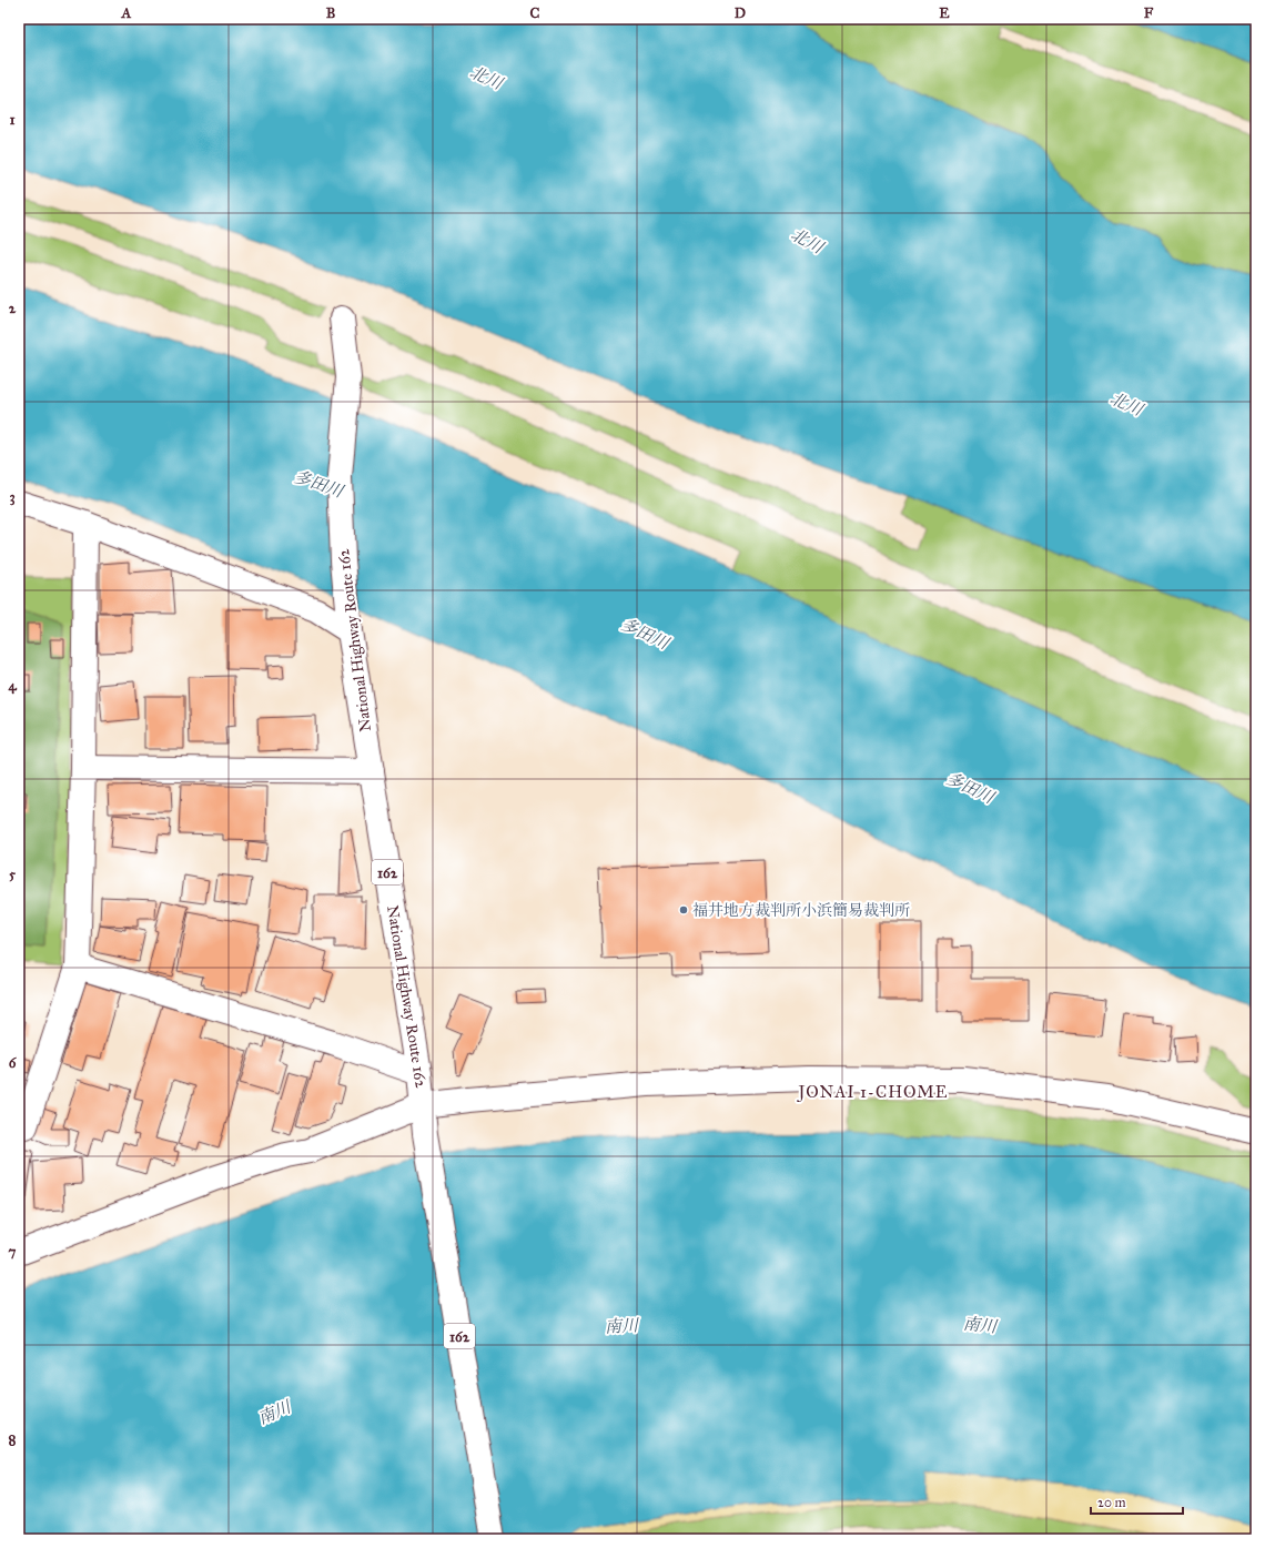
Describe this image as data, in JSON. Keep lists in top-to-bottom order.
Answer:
{
  "streets": {
    "main road": ["National Highway Route 162", "162"]
  },
  "districts": ["JONAI 1-CHOME"],
  "water": ["北川", "多田川", "南川"],
  "places": ["福井地方裁判所小浜簡易裁判所"],
  "scale_bar": "20 m",
  "grid": {
    "columns": [
      "A",
      "B",
      "C",
      "D",
      "E",
      "F"
    ],
    "rows": [
      "1",
      "2",
      "3",
      "4",
      "5",
      "6",
      "7",
      "8"
    ]
  }
}
